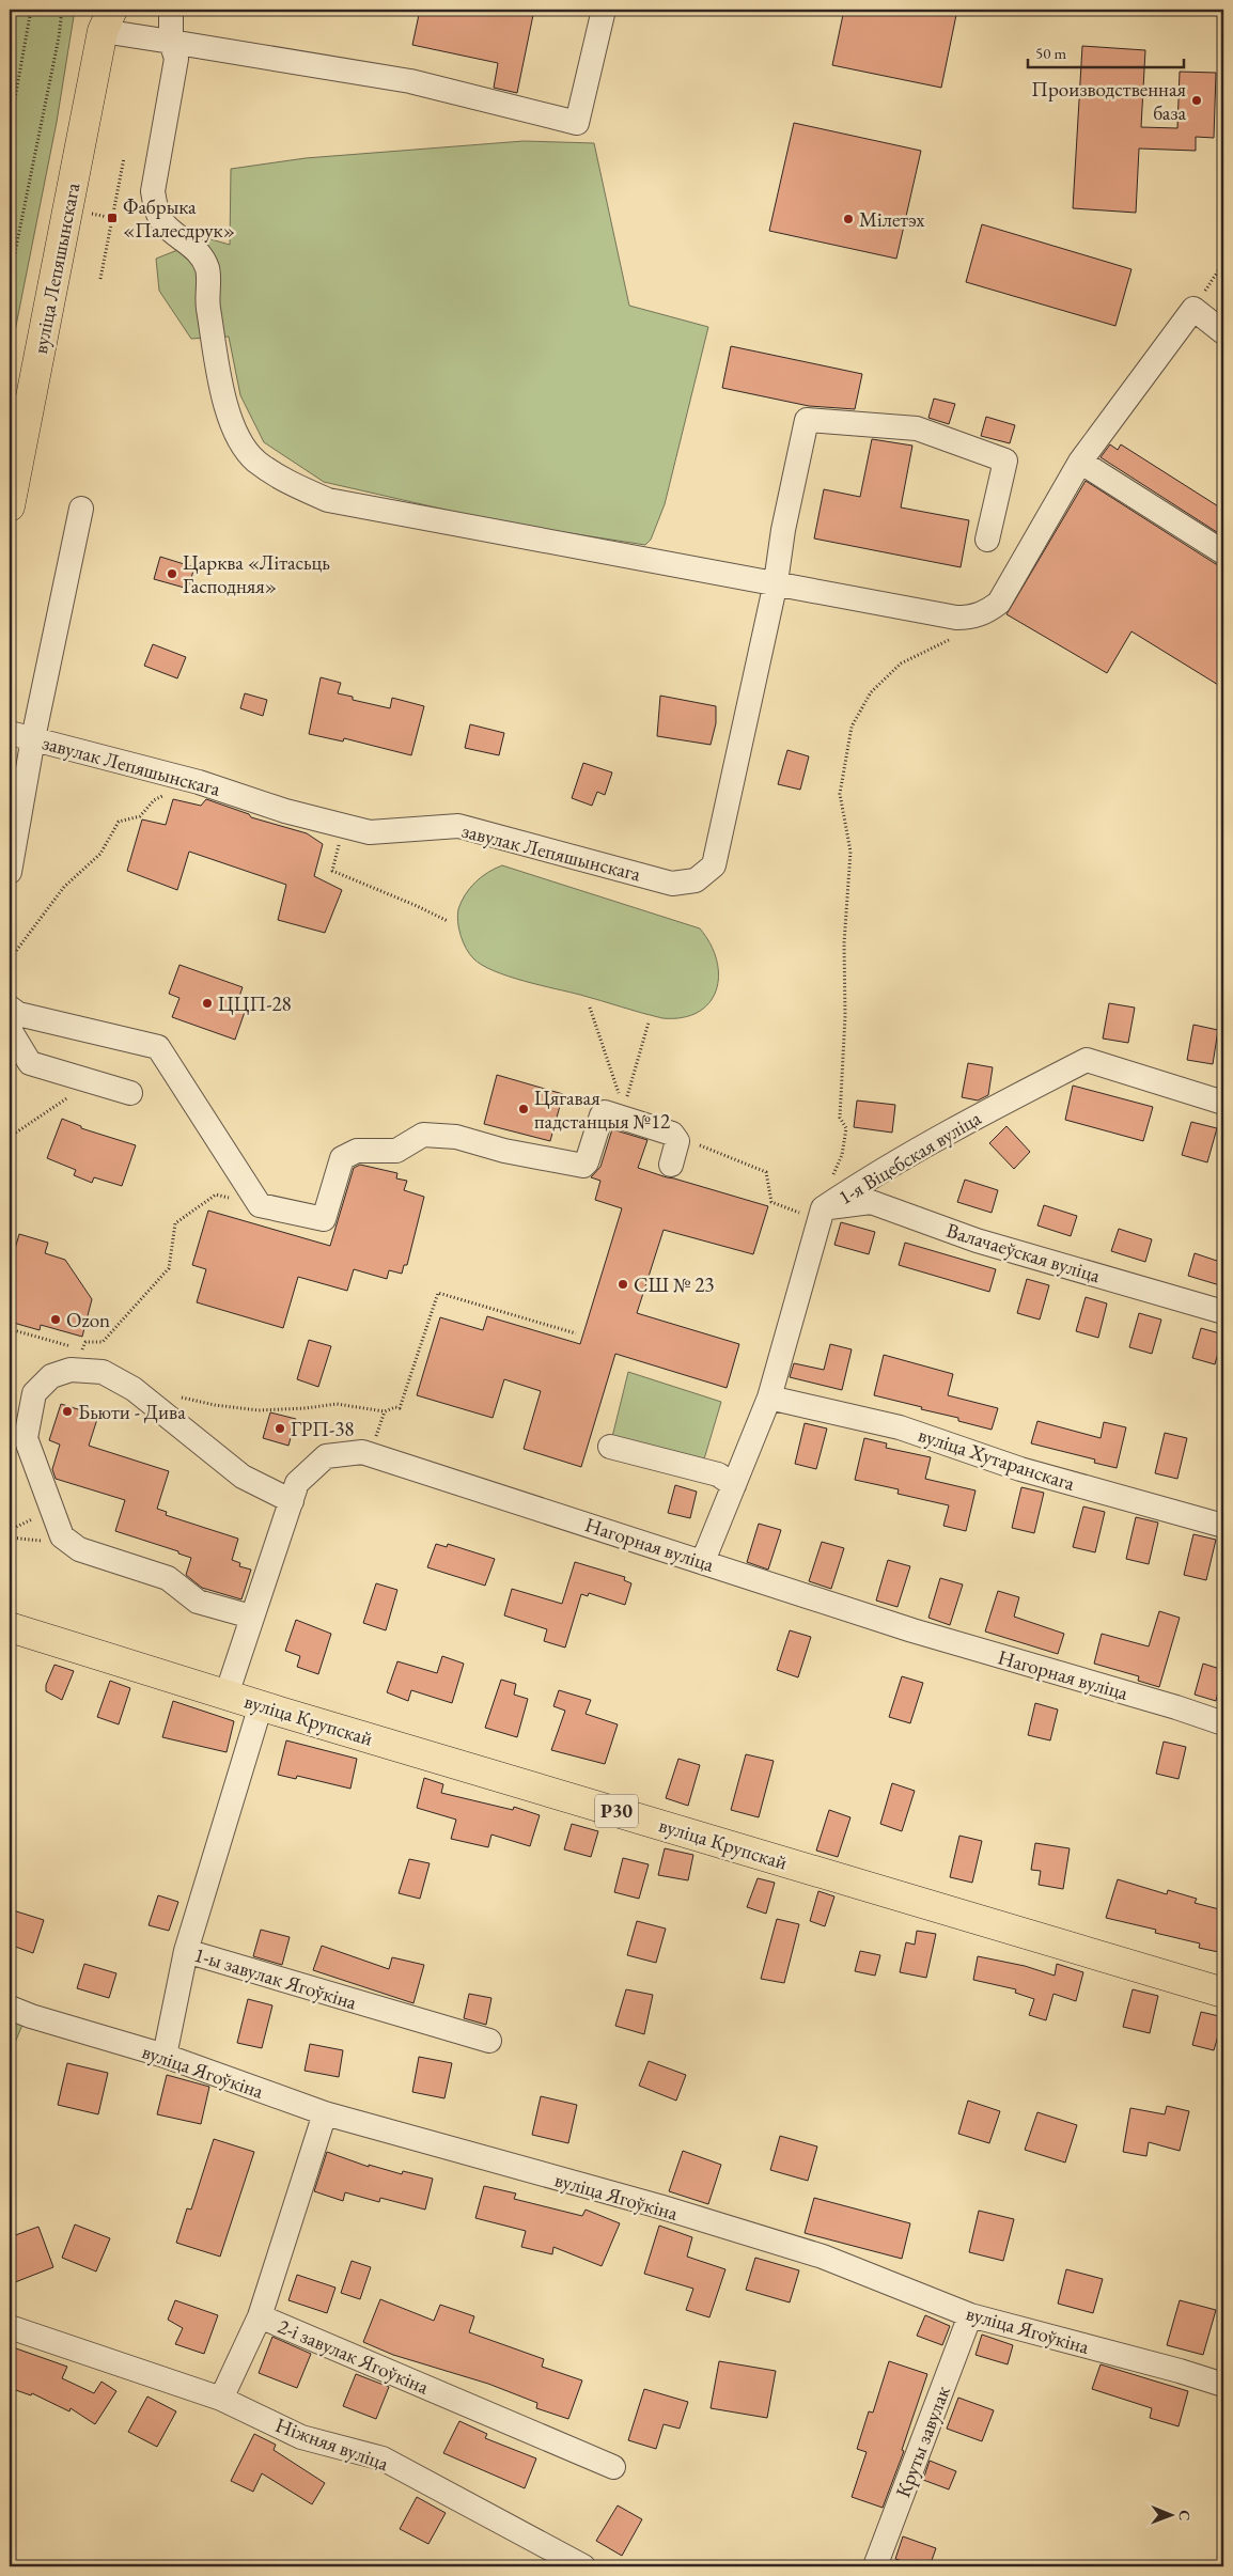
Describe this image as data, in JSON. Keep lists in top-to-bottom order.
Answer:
{
  "streets": {
    "main road": ["вуліца Лепяшынскага", "вуліца Крупскай", "Р30"],
    "street": [
      "завулак Лепяшынскага",
      "1-я Віцебская вуліца",
      "Валачаеўская вуліца",
      "вуліца Хутаранскага",
      "Нагорная вуліца",
      "1-ы завулак Ягоўкіна",
      "вуліца Ягоўкіна",
      "2-і завулак Ягоўкіна",
      "Круты завулак",
      "Ніжняя вуліца"
    ]
  },
  "crossings": [
    ["1-я Віцебская вуліца", "Валачаеўская вуліца"],
    ["1-я Віцебская вуліца", "вуліца Хутаранскага"],
    ["1-я Віцебская вуліца", "Нагорная вуліца"],
    ["Нагорная вуліца", "вуліца Крупскай"],
    ["вуліца Крупскай", "1-ы завулак Ягоўкіна"],
    ["вуліца Ягоўкіна", "2-і завулак Ягоўкіна"],
    ["вуліца Ягоўкіна", "Круты завулак"]
  ],
  "places": {
    "other": [
      "Производственная база",
      "Мілетэх",
      "Царква «Літасьць Гасподняя»",
      "ЦЦП-28",
      "Цягавая падстанцыя №12",
      "СШ № 23",
      "Ozon",
      "Бьюти - Дива",
      "ГРП-38"
    ],
    "transit": ["Фабрыка «Палесдрук»"]
  },
  "scale_bar": "50 m",
  "north": "right"
}
